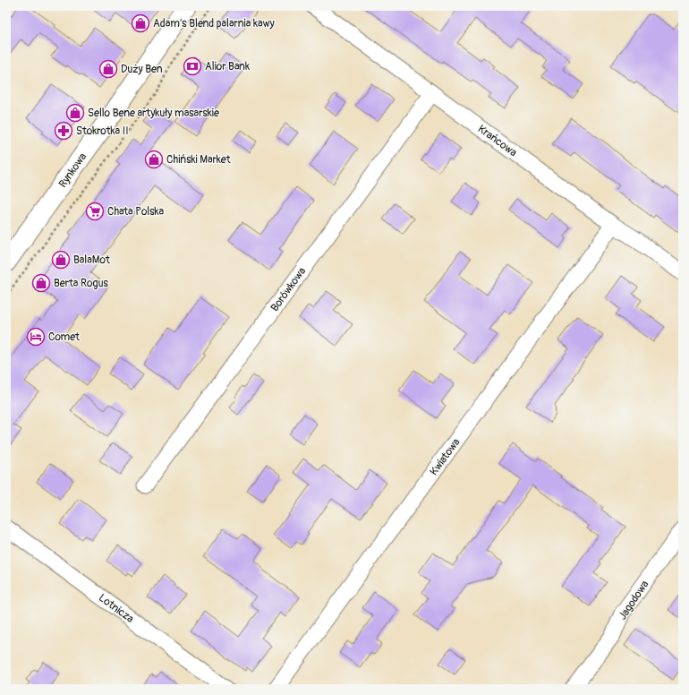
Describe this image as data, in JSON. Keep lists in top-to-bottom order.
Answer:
{
  "streets": {
    "street": [
      "Krańcowa",
      "Rynkowa",
      "Borówkowa",
      "Kwiatowa",
      "Jagodowa",
      "Lotnicza"
    ]
  },
  "crossings": [
    ["Krańcowa", "Borówkowa"],
    ["Krańcowa", "Kwiatowa"]
  ],
  "places": {
    "shop": [
      "Adam's Blend palarnia kawy",
      "Duży Ben",
      "Sello Bene artykuły masarskie",
      "Chiński Market",
      "BalaMot",
      "Berta Rogus"
    ],
    "bank": ["Alior Bank"],
    "pharmacy": ["Stokrotka II"],
    "supermarket": ["Chata Polska"],
    "hotel": ["Comet"]
  }
}
